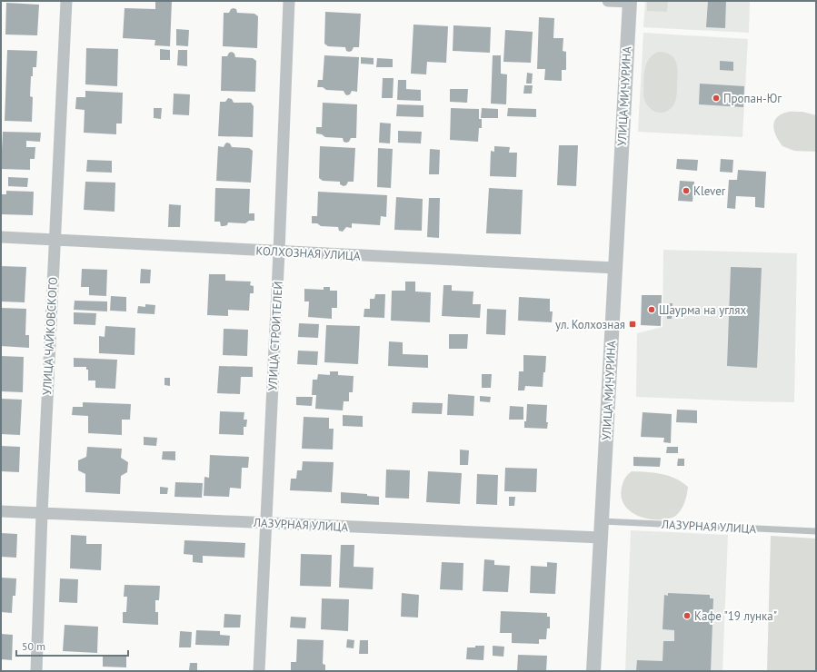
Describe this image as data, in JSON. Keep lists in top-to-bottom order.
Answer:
{
  "streets": {
    "street": [
      "УЛИЦА МИЧУРИНА",
      "КОЛХОЗНАЯ УЛИЦА",
      "УЛИЦА ЧАЙКОВСКОГО",
      "УЛИЦА СТРОИТЕЛЕЙ",
      "ЛАЗУРНАЯ УЛИЦА"
    ]
  },
  "crossings": [
    ["УЛИЦА МИЧУРИНА", "КОЛХОЗНАЯ УЛИЦА"],
    ["УЛИЦА МИЧУРИНА", "ЛАЗУРНАЯ УЛИЦА"],
    ["КОЛХОЗНАЯ УЛИЦА", "УЛИЦА ЧАЙКОВСКОГО"],
    ["КОЛХОЗНАЯ УЛИЦА", "УЛИЦА СТРОИТЕЛЕЙ"],
    ["УЛИЦА ЧАЙКОВСКОГО", "ЛАЗУРНАЯ УЛИЦА"],
    ["УЛИЦА СТРОИТЕЛЕЙ", "ЛАЗУРНАЯ УЛИЦА"]
  ],
  "places": {
    "other": [
      "Пропан-Юг",
      "Klever",
      "Шаурма на углях",
      "Кафе \"19 лунка\""
    ],
    "transit": ["ул. Колхозная"]
  },
  "scale_bar": "50 m"
}
